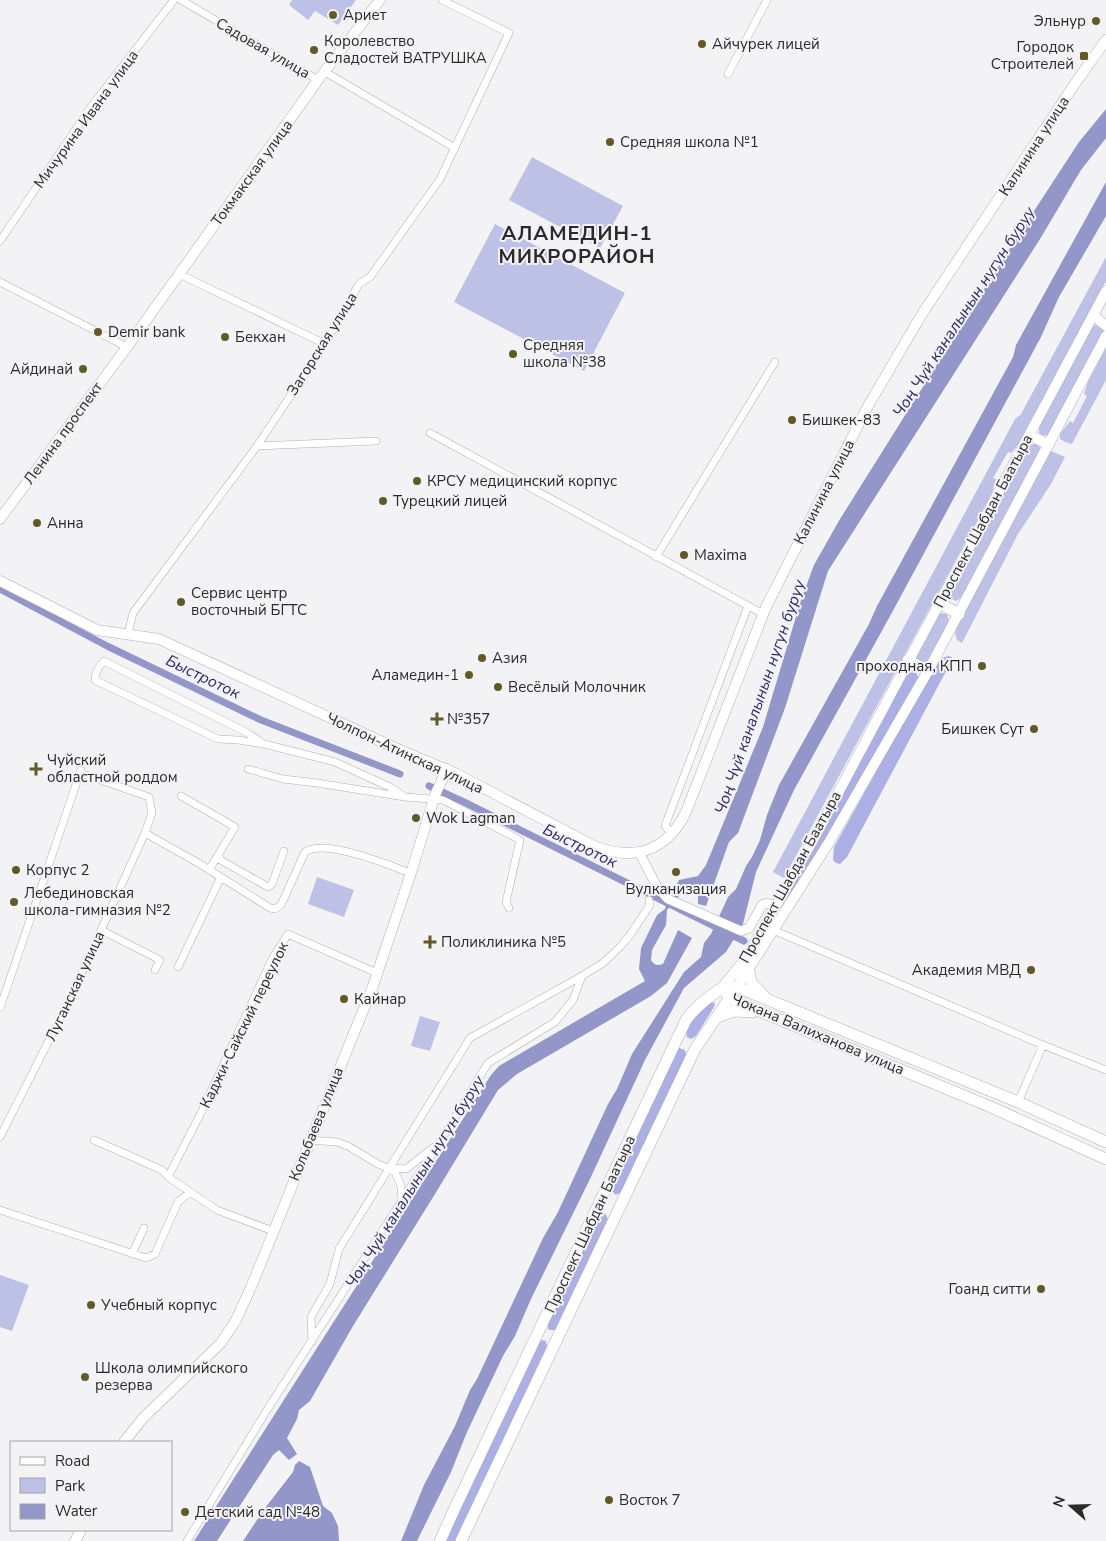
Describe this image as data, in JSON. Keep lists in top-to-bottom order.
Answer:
{
  "streets": {
    "main road": [
      "Калинина улица",
      "Токмакская улица",
      "Ленина проспект",
      "Проспект Шабдан Баатыра",
      "Чолпон-Атинская улица",
      "Чокана Валиханова улица",
      "Кольбаева улица"
    ],
    "street": [
      "Садовая улица",
      "Мичурина Ивана улица",
      "Загорская улица",
      "Луганская улица",
      "Каджи-Сайский переулок"
    ]
  },
  "crossings": [
    ["Садовая улица", "Токмакская улица"],
    ["Калинина улица", "Чолпон-Атинская улица"],
    ["Токмакская улица", "Ленина проспект"],
    ["Загорская улица", "Чолпон-Атинская улица"],
    ["Проспект Шабдан Баатыра", "Чокана Валиханова улица"],
    ["Чолпон-Атинская улица", "Кольбаева улица"],
    ["Каджи-Сайский переулок", "Кольбаева улица"]
  ],
  "districts": ["АЛАМЕДИН-1 МИКРОРАЙОН"],
  "water": ["Чоң Чүй каналынын нугун буруу", "Быстроток"],
  "places": {
    "other": [
      "Ариет",
      "Эльнур",
      "Айчурек лицей",
      "Королевство Сладостей ВАТРУШКА",
      "Средняя школа №1",
      "Demir bank",
      "Бекхан",
      "Средняя школа №38",
      "Айдинай",
      "Бишкек-83",
      "КРСУ медицинский корпус",
      "Турецкий лицей",
      "Анна",
      "Maxima",
      "Сервис центр восточный БГТС",
      "Азия",
      "проходная, КПП",
      "Аламедин-1",
      "Весёлый Молочник",
      "Бишкек Сут",
      "Wok Lagman",
      "Корпус 2",
      "Вулканизация",
      "Лебединовская школа-гимназия №2",
      "Академия МВД",
      "Кайнар",
      "Гоанд ситти",
      "Учебный корпус",
      "Школа олимпийского резерва",
      "Восток 7",
      "Детский сад №48"
    ],
    "transit": ["Городок Строителей"],
    "health": ["№357", "Чуйский областной роддом", "Поликлиника №5"]
  },
  "legend": ["Road", "Park", "Water"],
  "north": "left"
}
